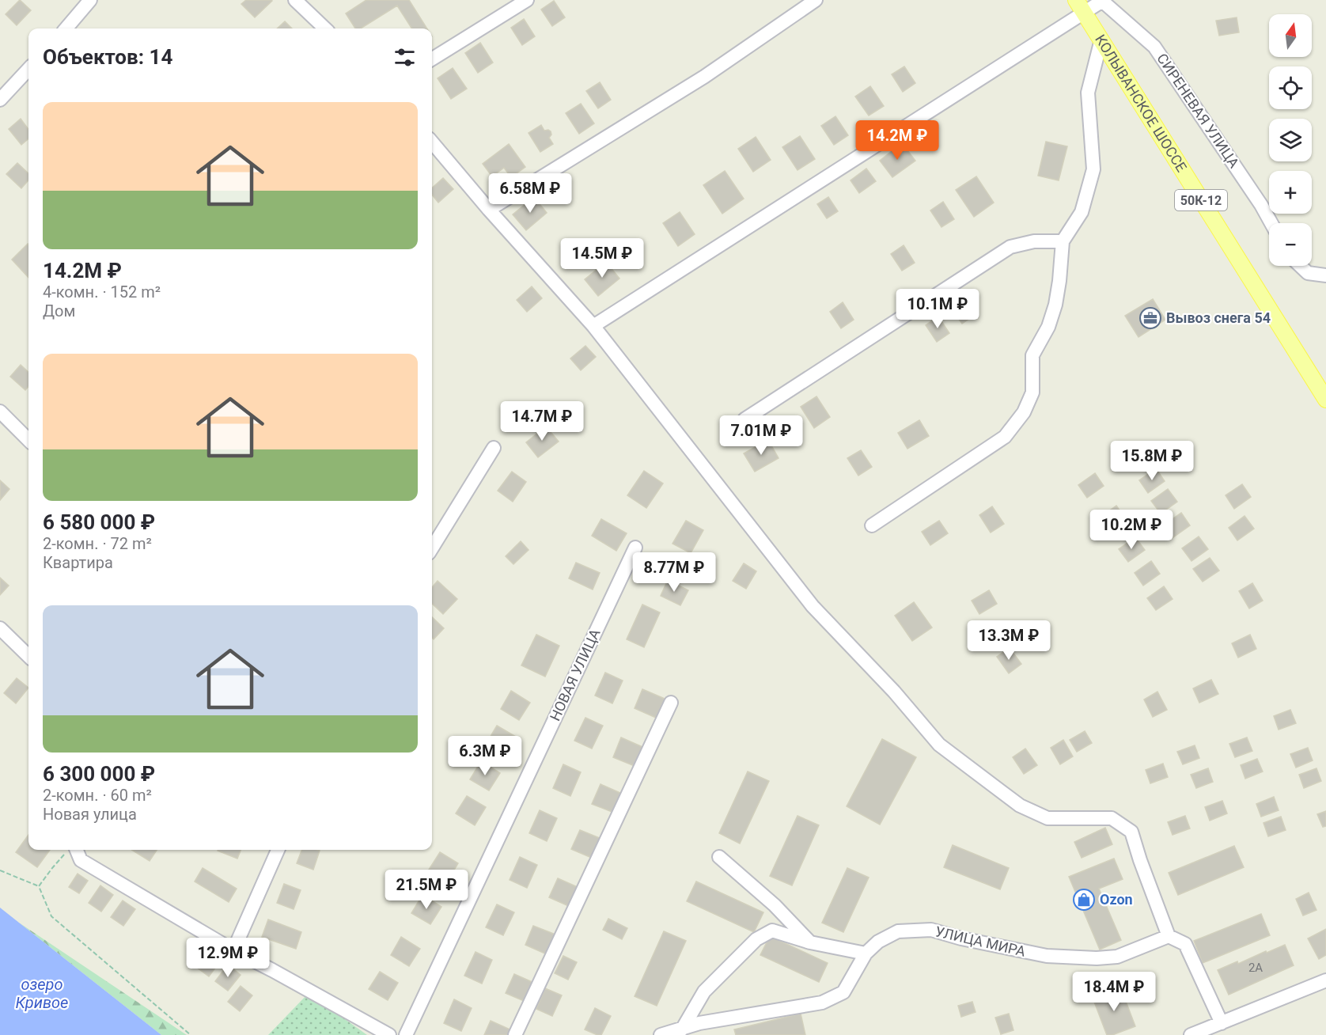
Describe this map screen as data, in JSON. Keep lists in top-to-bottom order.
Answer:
{
  "streets": {
    "main road": ["КОЛЫВАНСКОЕ ШОССЕ", "50К-12"],
    "street": ["СИРЕНЕВАЯ УЛИЦА", "НОВАЯ УЛИЦА", "УЛИЦА МИРА"]
  },
  "water": ["озеро Кривое"],
  "places": {
    "office": ["Вывоз снега 54"],
    "shop": ["Ozon"]
  },
  "house_numbers": ["2А"],
  "north": "top",
  "page": {
    "map_buttons": ["+", "−"],
    "heading": "Объектов: 14",
    "list": [
      {
        "name": "14.2M ₽",
        "note": "4-комн. · 152 m² · Дом"
      },
      {
        "name": "6 580 000 ₽",
        "note": "2-комн. · 72 m² · Квартира"
      },
      {
        "name": "6 300 000 ₽",
        "note": "2-комн. · 60 m² · Новая улица"
      }
    ],
    "price": [
      "14.2M ₽",
      "6.58M ₽",
      "14.5M ₽",
      "10.1M ₽",
      "14.7M ₽",
      "7.01M ₽",
      "15.8M ₽",
      "10.2M ₽",
      "8.77M ₽",
      "13.3M ₽",
      "6.3M ₽",
      "21.5M ₽",
      "12.9M ₽",
      "18.4M ₽"
    ]
  }
}
